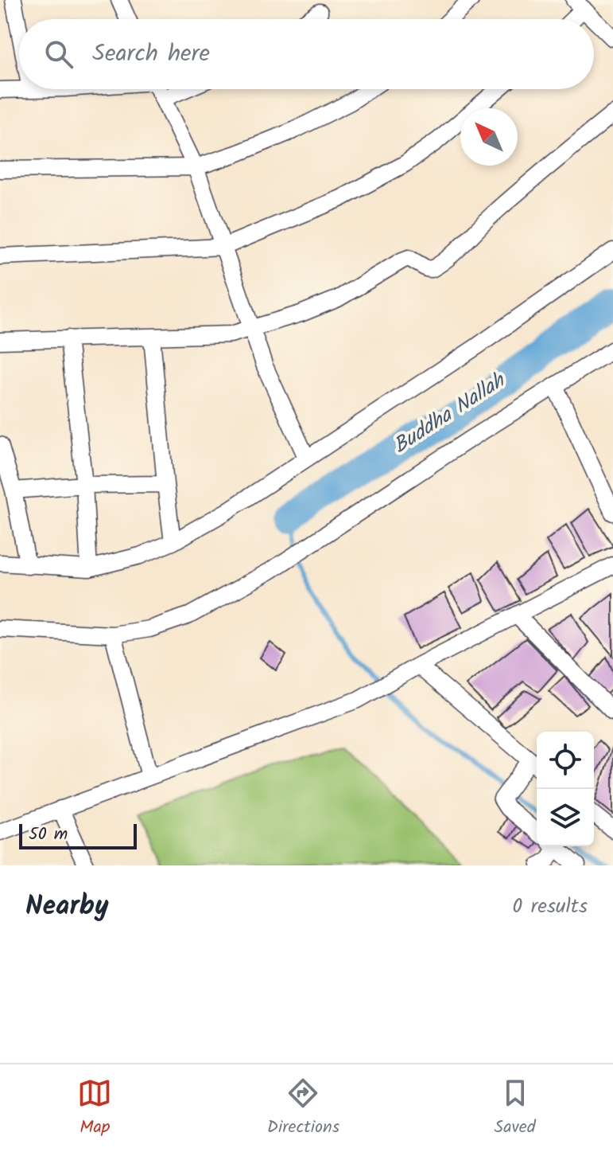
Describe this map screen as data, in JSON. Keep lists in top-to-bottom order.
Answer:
{
  "water": ["Buddha Nallah"],
  "scale_bar": "50 m",
  "north": "top left",
  "page": {
    "search": "Search here",
    "scale": "50 m",
    "heading": ["Nearby", "0 results"],
    "nav": ["Map", "Directions", "Saved"]
  }
}
